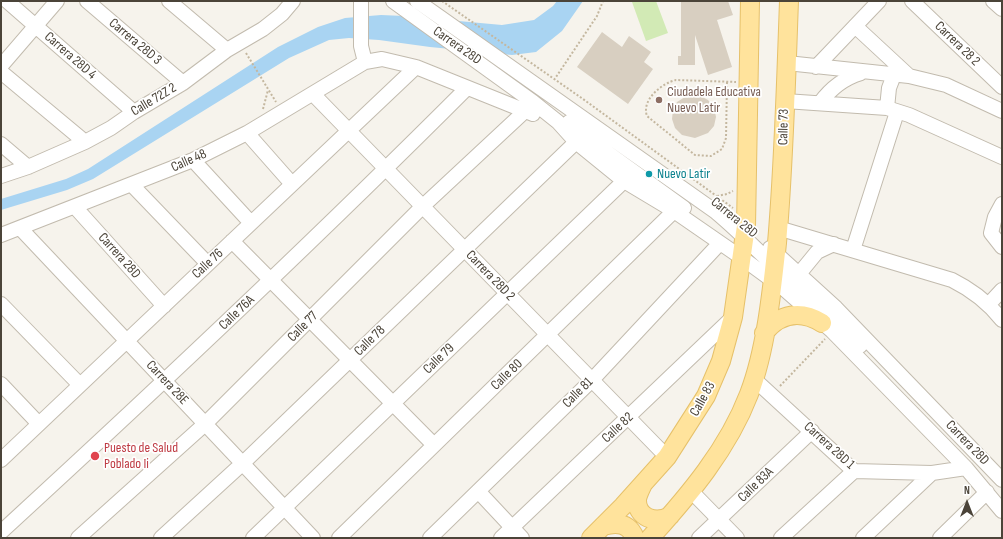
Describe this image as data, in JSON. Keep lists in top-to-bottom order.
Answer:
{
  "streets": {
    "main road": ["Calle 73", "Calle 83"],
    "street": [
      "Carrera 28D 3",
      "Carrera 28 2",
      "Carrera 28D",
      "Carrera 28D 4",
      "Calle 72Z 2",
      "Calle 48",
      "Calle 76",
      "Carrera 28D 2",
      "Calle 76A",
      "Calle 77",
      "Calle 78",
      "Calle 79",
      "Calle 80",
      "Carrera 28E",
      "Calle 81",
      "Calle 82",
      "Carrera 28D 1",
      "Calle 83A"
    ]
  },
  "crossings": [
    ["Carrera 28D 3", "Calle 72Z 2"],
    ["Carrera 28D", "Calle 73"],
    ["Carrera 28D", "Calle 48"],
    ["Carrera 28D", "Calle 76"],
    ["Carrera 28D", "Calle 76A"],
    ["Carrera 28D", "Calle 77"],
    ["Carrera 28D", "Calle 78"],
    ["Carrera 28D", "Calle 79"],
    ["Carrera 28D", "Calle 80"],
    ["Carrera 28D", "Calle 81"],
    ["Carrera 28D", "Calle 83"],
    ["Carrera 28D", "Carrera 28D 1"],
    ["Carrera 28D 4", "Calle 72Z 2"],
    ["Calle 48", "Carrera 28D 2"],
    ["Calle 48", "Carrera 28E"],
    ["Calle 76", "Carrera 28D 2"],
    ["Calle 76", "Carrera 28E"],
    ["Carrera 28D 2", "Calle 76A"],
    ["Carrera 28D 2", "Calle 77"],
    ["Carrera 28D 2", "Calle 78"],
    ["Carrera 28D 2", "Calle 79"],
    ["Carrera 28D 2", "Calle 80"],
    ["Carrera 28D 2", "Calle 81"],
    ["Carrera 28D 2", "Calle 83"],
    ["Carrera 28D 2", "Calle 82"],
    ["Calle 76A", "Carrera 28E"],
    ["Calle 77", "Carrera 28E"],
    ["Calle 78", "Carrera 28E"],
    ["Calle 79", "Carrera 28E"],
    ["Calle 83", "Calle 82"],
    ["Carrera 28D 1", "Calle 83A"]
  ],
  "places": ["Ciudadela Educativa Nuevo Latir", "Nuevo Latir", "Puesto de Salud Poblado Ii"],
  "north": "top"
}
